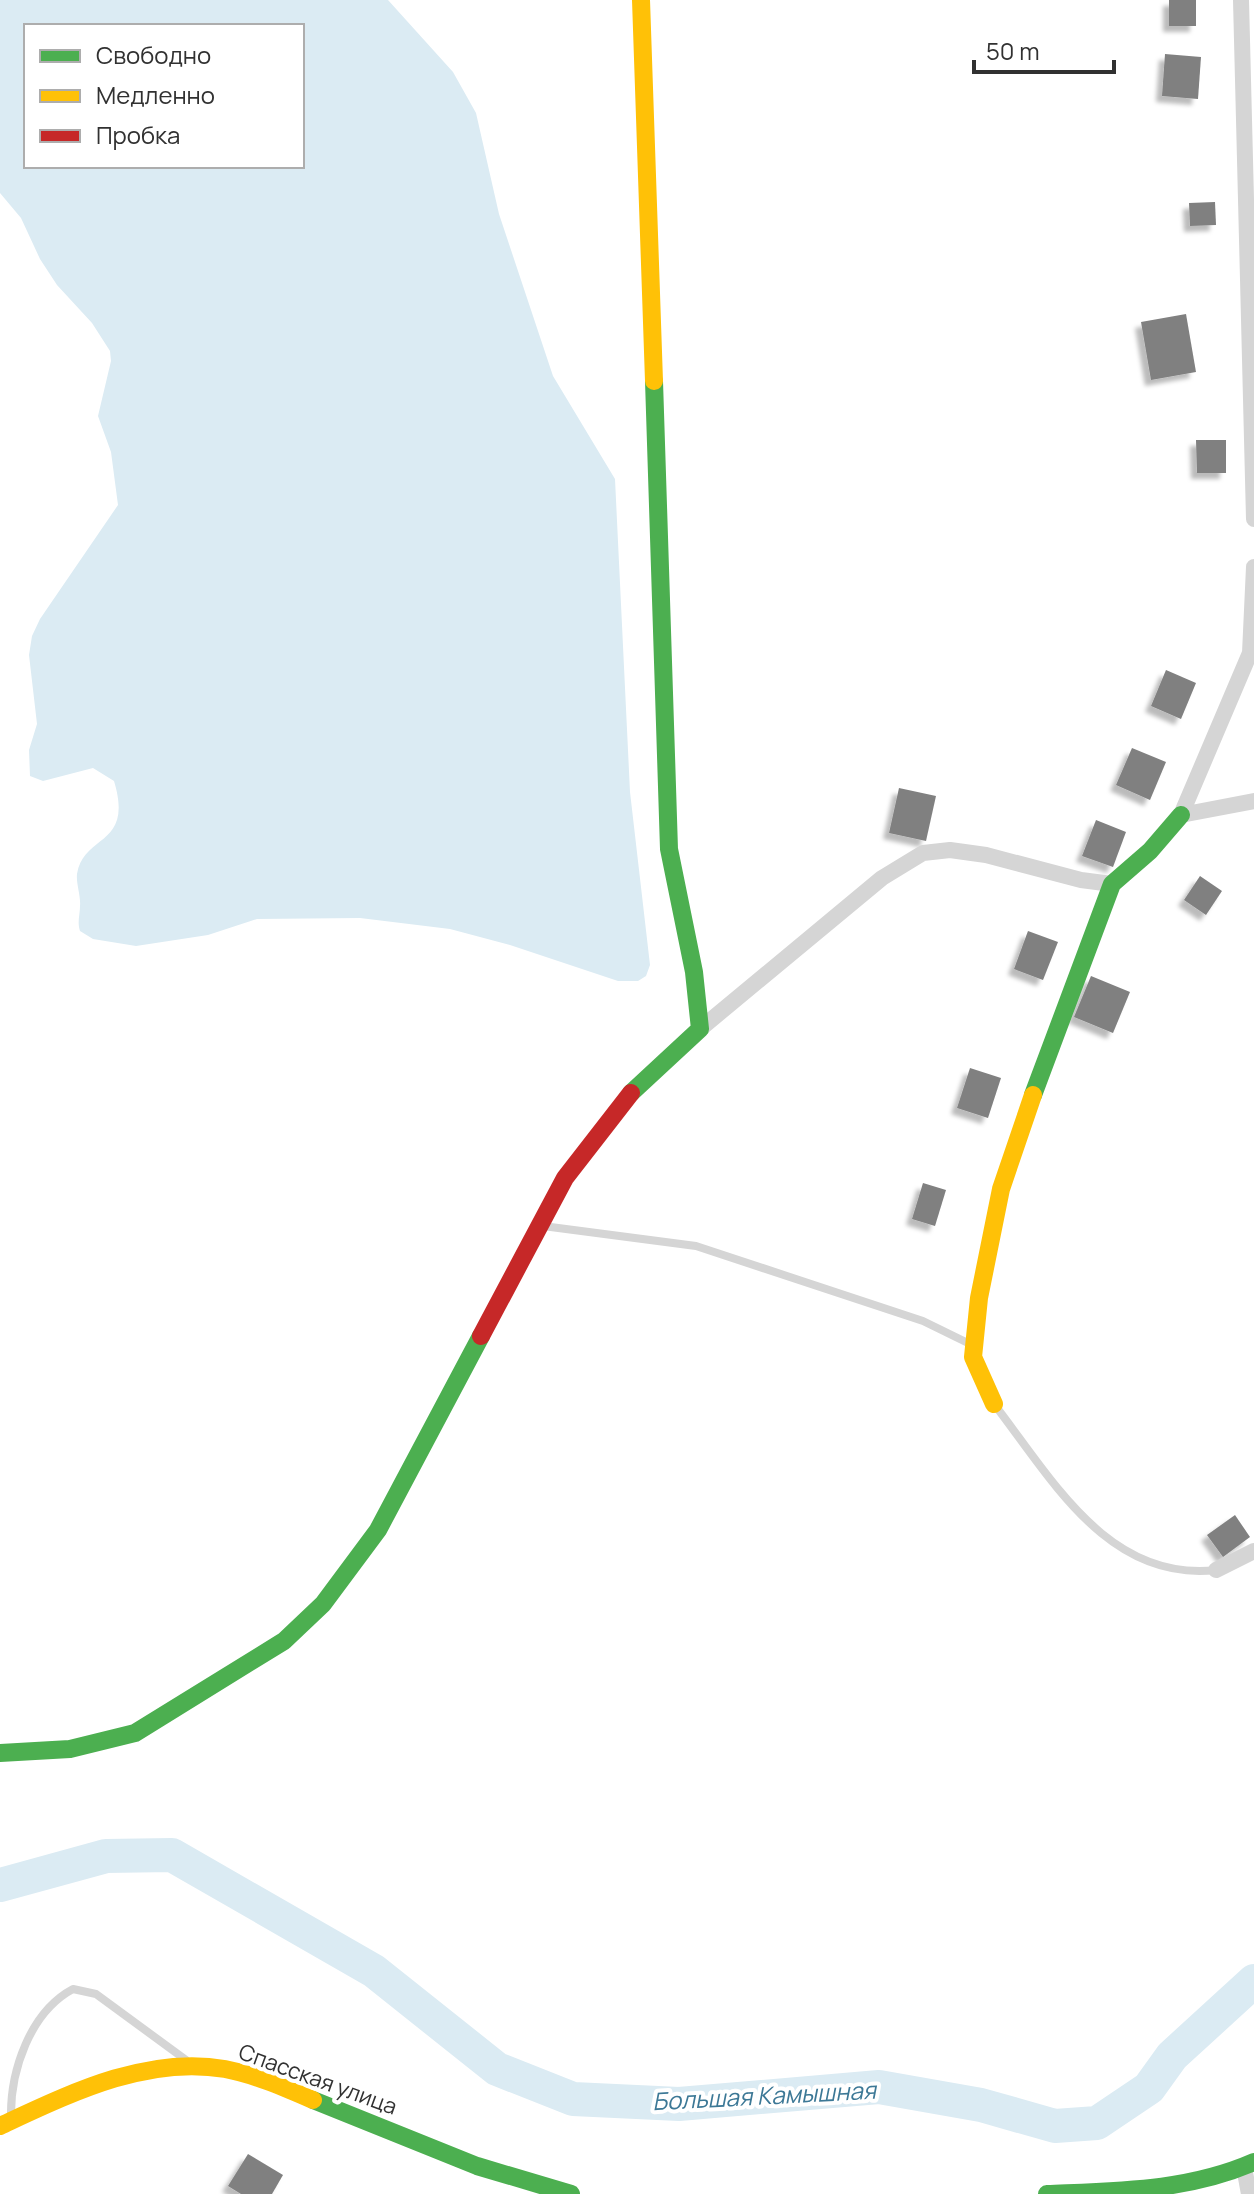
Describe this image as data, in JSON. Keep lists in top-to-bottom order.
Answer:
{
  "streets": {
    "street": ["Спасская улица"]
  },
  "water": ["Большая Камышная"],
  "legend": ["Свободно", "Медленно", "Пробка"],
  "scale_bar": "50 m"
}
